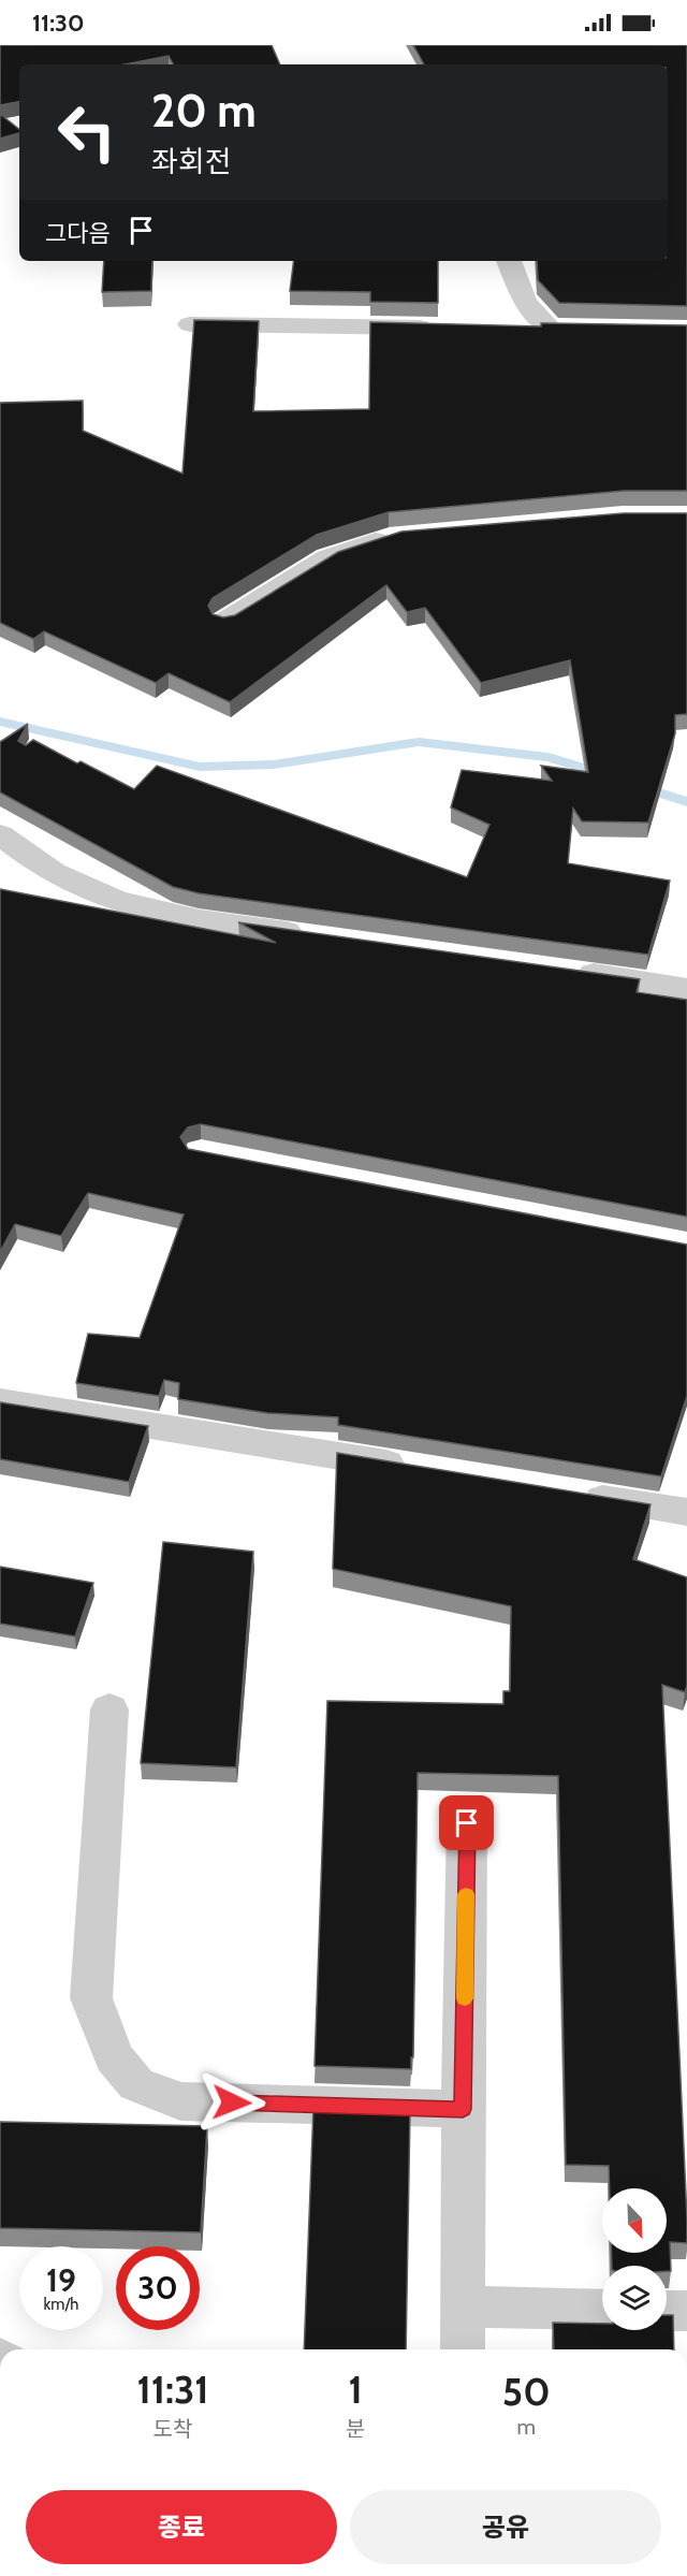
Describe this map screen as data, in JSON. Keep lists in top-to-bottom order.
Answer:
{
  "north": "bottom right",
  "page": {
    "status": "11:30",
    "turn": ["20 m", "좌회전"],
    "then": "그다음",
    "speed": "19 km/h",
    "limit": "30",
    "eta": [
      "11:31",
      "도착",
      "1",
      "분",
      "50",
      "m"
    ],
    "buttons": ["종료", "공유"]
  }
}
